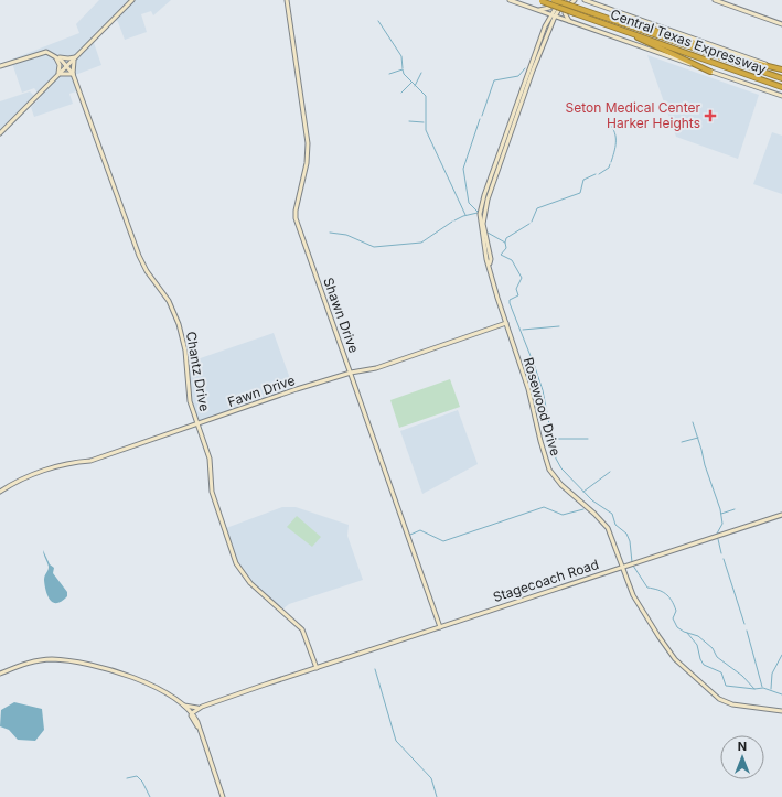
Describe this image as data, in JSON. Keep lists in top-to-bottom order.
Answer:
{
  "streets": {
    "highway": ["Central Texas Expressway"],
    "main road": [
      "Shawn Drive",
      "Chantz Drive",
      "Fawn Drive",
      "Rosewood Drive",
      "Stagecoach Road"
    ]
  },
  "crossings": [
    ["Shawn Drive", "Fawn Drive"],
    ["Shawn Drive", "Stagecoach Road"],
    ["Chantz Drive", "Fawn Drive"],
    ["Chantz Drive", "Stagecoach Road"],
    ["Fawn Drive", "Rosewood Drive"],
    ["Rosewood Drive", "Stagecoach Road"]
  ],
  "places": {
    "health": ["Seton Medical Center Harker Heights"]
  },
  "north": "top"
}
